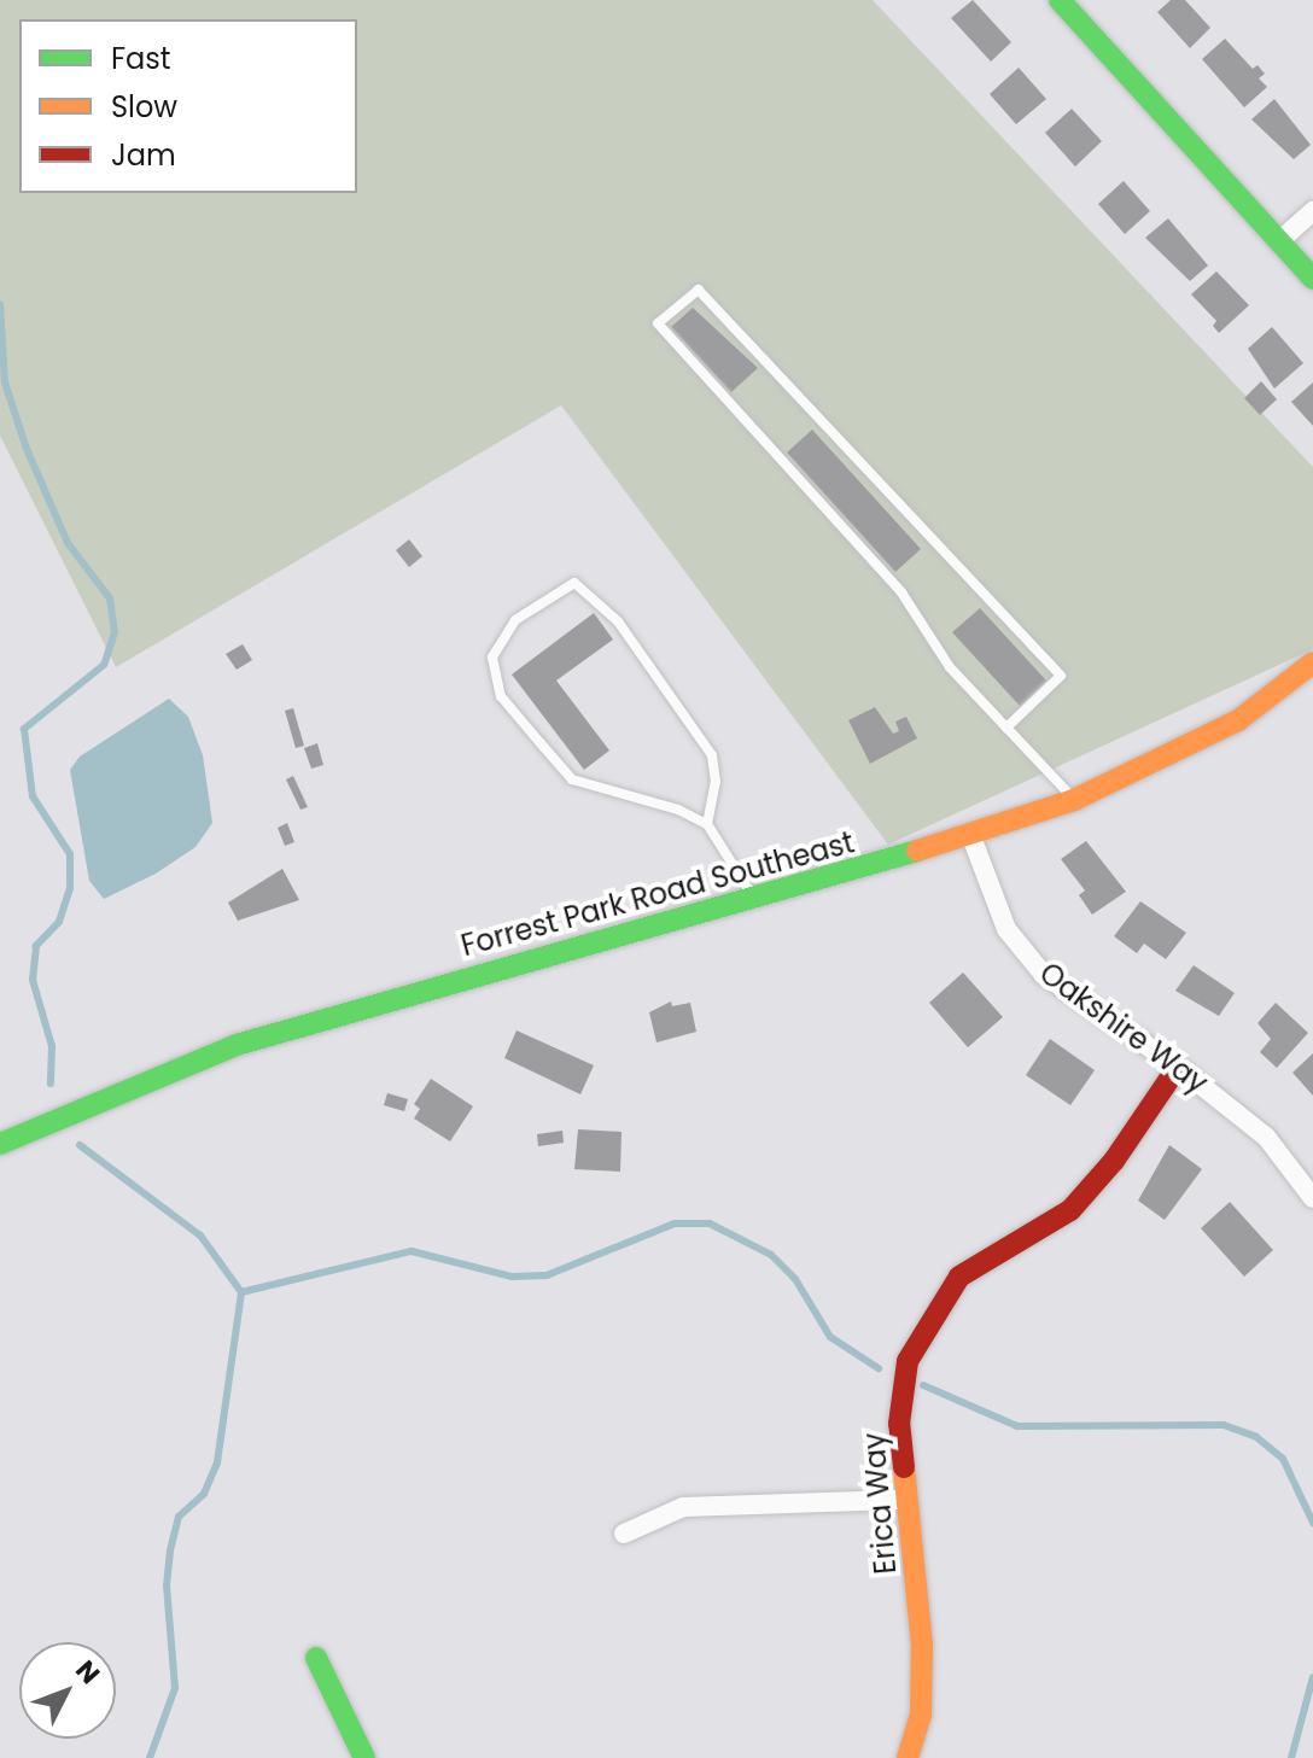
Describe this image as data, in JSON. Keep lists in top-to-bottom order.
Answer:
{
  "streets": {
    "street": ["Forrest Park Road Southeast", "Oakshire Way", "Erica Way"]
  },
  "crossings": [
    ["Forrest Park Road Southeast", "Oakshire Way"],
    ["Oakshire Way", "Erica Way"]
  ],
  "legend": ["Fast", "Slow", "Jam"],
  "north": "top right"
}
